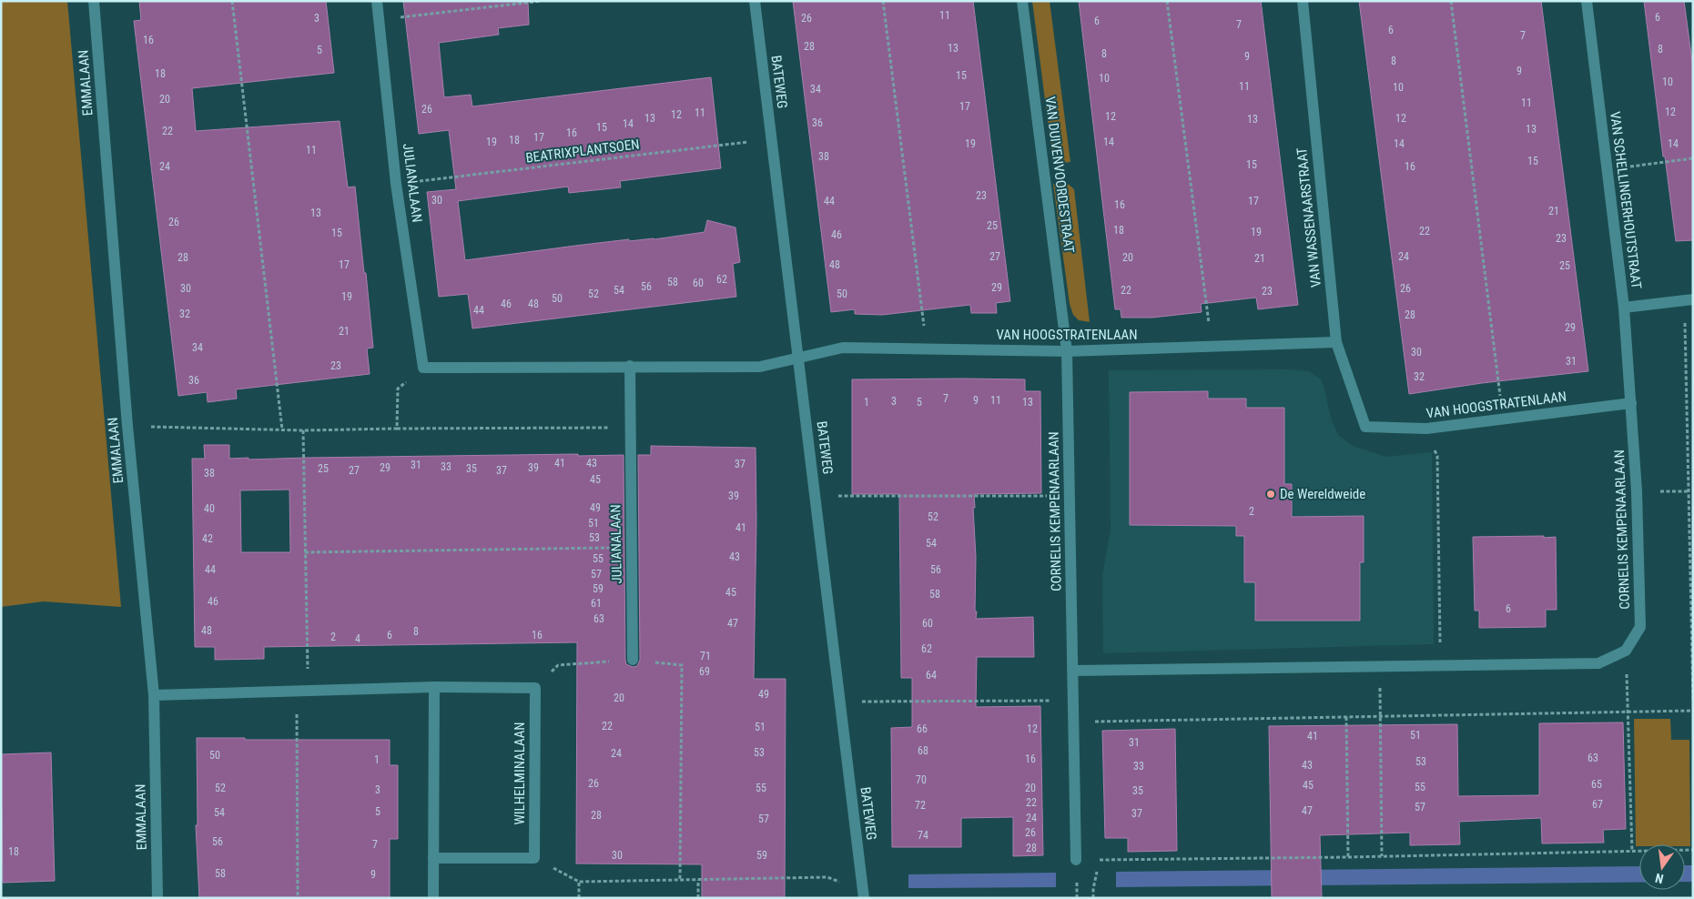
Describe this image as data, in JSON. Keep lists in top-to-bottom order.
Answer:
{
  "streets": {
    "street": [
      "BATEWEG",
      "EMMALAAN",
      "VAN DUIVENVOORDESTRAAT",
      "JULIANALAAN",
      "VAN SCHELLINGERHOUTSTRAAT",
      "VAN WASSENAARSTRAAT",
      "VAN HOOGSTRATENLAAN",
      "CORNELIS KEMPENAARLAAN",
      "WILHELMINALAAN"
    ],
    "path": ["BEATRIXPLANTSOEN"]
  },
  "crossings": [
    ["BATEWEG", "BEATRIXPLANTSOEN"],
    ["BATEWEG", "VAN HOOGSTRATENLAAN"],
    ["BEATRIXPLANTSOEN", "JULIANALAAN"],
    ["VAN DUIVENVOORDESTRAAT", "VAN HOOGSTRATENLAAN"],
    ["VAN DUIVENVOORDESTRAAT", "CORNELIS KEMPENAARLAAN"],
    ["VAN SCHELLINGERHOUTSTRAAT", "VAN HOOGSTRATENLAAN"],
    ["VAN SCHELLINGERHOUTSTRAAT", "CORNELIS KEMPENAARLAAN"],
    ["VAN WASSENAARSTRAAT", "VAN HOOGSTRATENLAAN"],
    ["VAN HOOGSTRATENLAAN", "CORNELIS KEMPENAARLAAN"]
  ],
  "places": ["De Wereldweide"],
  "house_numbers": [
    "11",
    "6",
    "3",
    "26",
    "6",
    "7",
    "6",
    "7",
    "16",
    "28",
    "13",
    "8",
    "5",
    "8",
    "9",
    "8",
    "9",
    "18",
    "15",
    "10",
    "10",
    "11",
    "10",
    "34",
    "20",
    "11",
    "17",
    "26",
    "12",
    "11",
    "12",
    "12",
    "13",
    "12",
    "13",
    "36",
    "14",
    "15",
    "13",
    "22",
    "16",
    "17",
    "18",
    "19",
    "14",
    "19",
    "14",
    "14",
    "11",
    "38",
    "15",
    "15",
    "24",
    "16",
    "23",
    "30",
    "44",
    "17",
    "16",
    "21",
    "13",
    "26",
    "25",
    "18",
    "22",
    "19",
    "15",
    "46",
    "23",
    "27",
    "24",
    "28",
    "20",
    "21",
    "17",
    "48",
    "25",
    "62",
    "58",
    "60",
    "56",
    "29",
    "30",
    "26",
    "54",
    "22",
    "23",
    "52",
    "50",
    "19",
    "50",
    "46",
    "48",
    "44",
    "32",
    "28",
    "29",
    "21",
    "34",
    "30",
    "31",
    "23",
    "32",
    "36",
    "7",
    "9",
    "11",
    "3",
    "1",
    "5",
    "13",
    "41",
    "43",
    "37",
    "31",
    "33",
    "29",
    "39",
    "25",
    "35",
    "27",
    "37",
    "38",
    "45",
    "39",
    "49",
    "40",
    "2",
    "52",
    "51",
    "41",
    "53",
    "42",
    "54",
    "43",
    "55",
    "44",
    "56",
    "57",
    "59",
    "45",
    "58",
    "46",
    "61",
    "6",
    "63",
    "47",
    "60",
    "48",
    "8",
    "6",
    "16",
    "2",
    "4",
    "62",
    "71",
    "69",
    "64",
    "49",
    "20",
    "22",
    "51",
    "66",
    "12",
    "51",
    "41",
    "31",
    "68",
    "53",
    "24",
    "50",
    "63",
    "16",
    "1",
    "53",
    "43",
    "33",
    "70",
    "26",
    "65",
    "45",
    "55",
    "52",
    "55",
    "20",
    "3",
    "35",
    "22",
    "67",
    "72",
    "57",
    "47",
    "5",
    "54",
    "37",
    "28",
    "24",
    "57",
    "26",
    "74",
    "56",
    "7",
    "28",
    "18",
    "30",
    "59",
    "58",
    "9"
  ],
  "north": "bottom"
}
